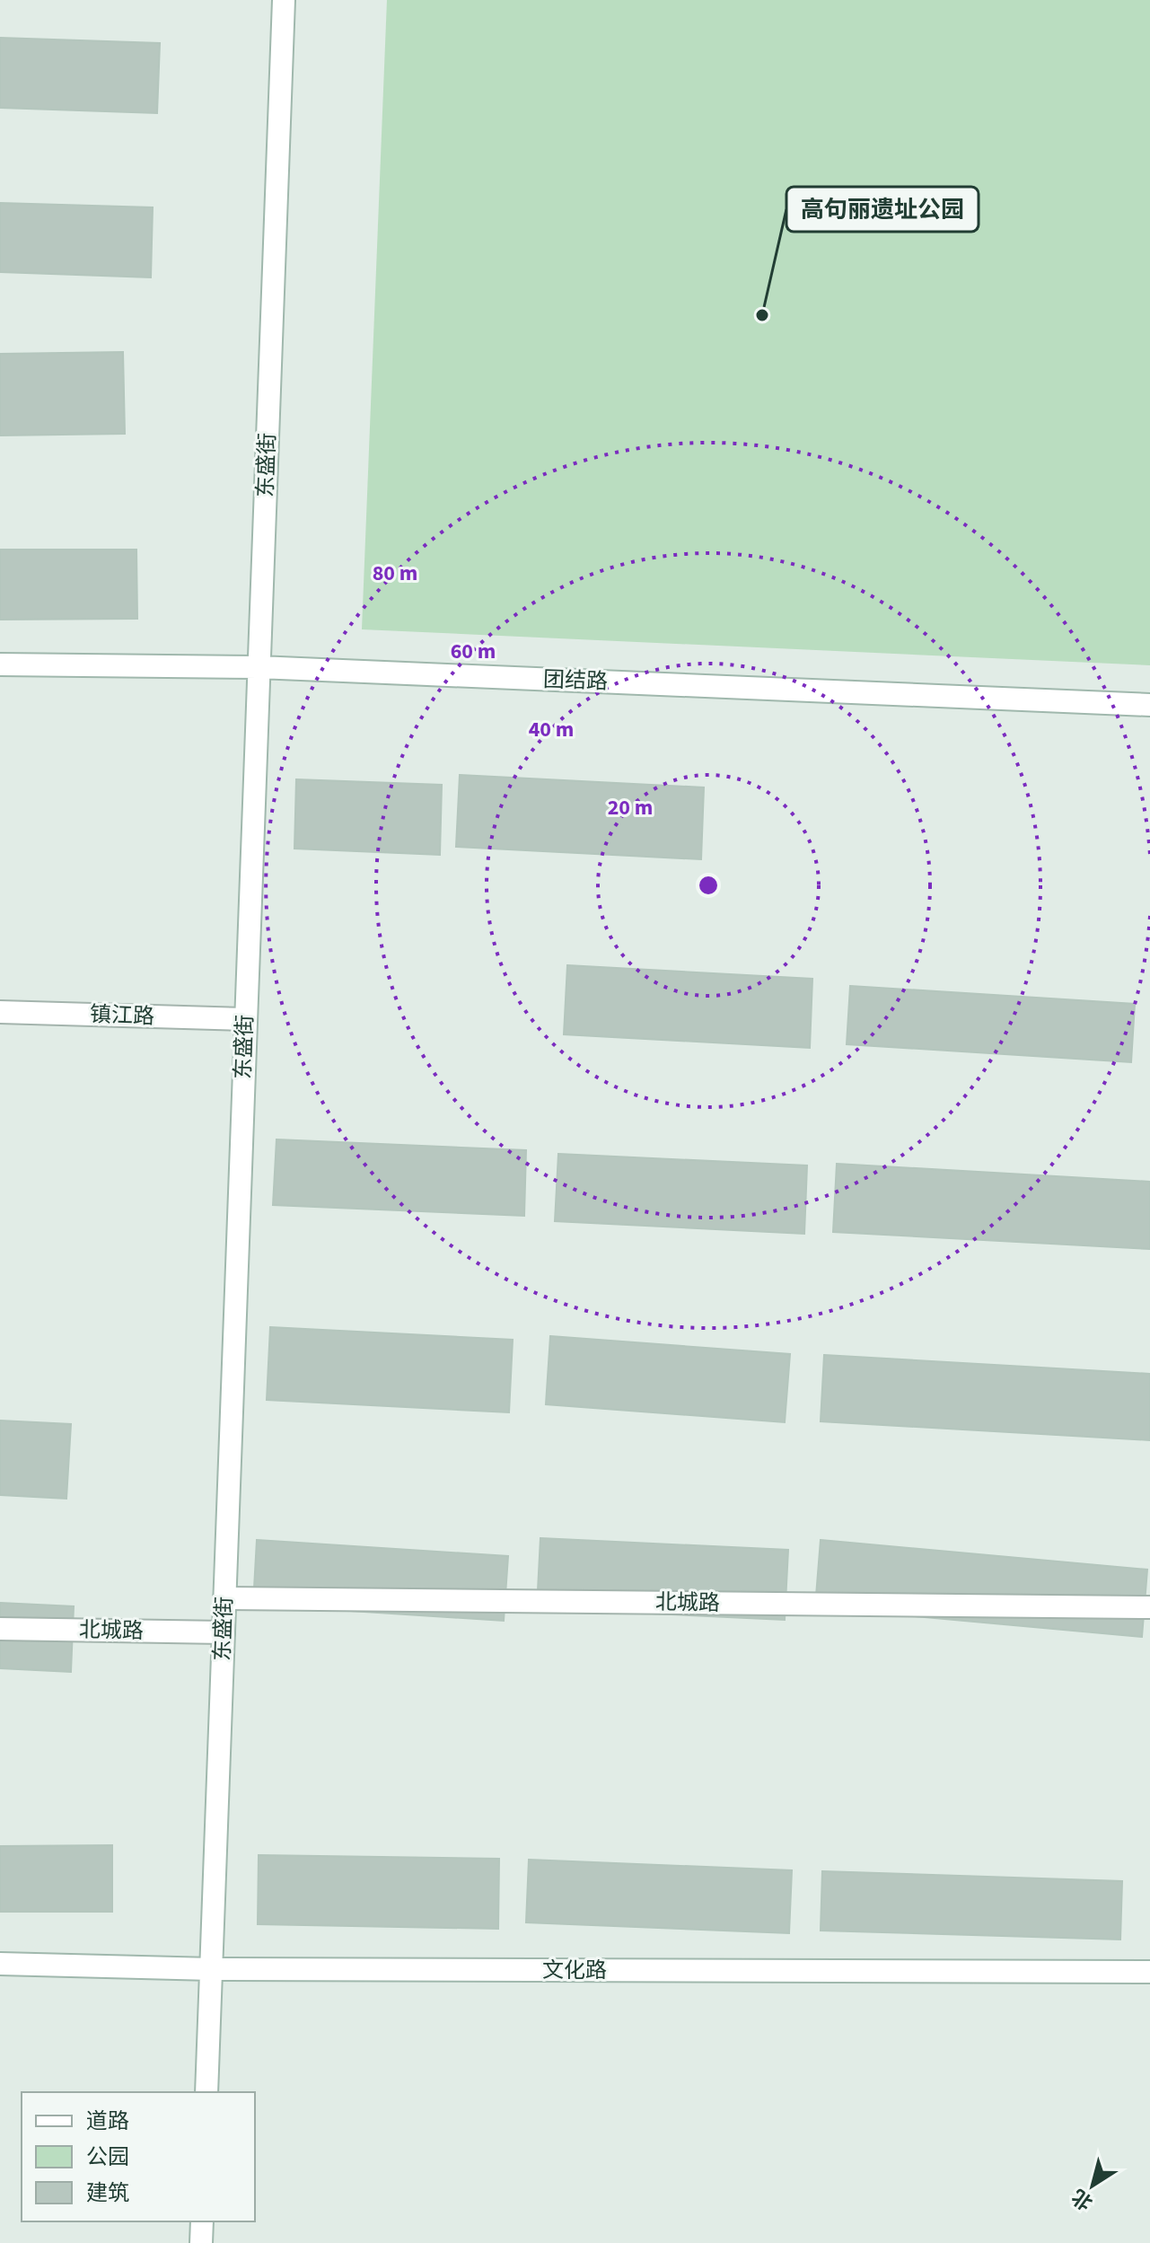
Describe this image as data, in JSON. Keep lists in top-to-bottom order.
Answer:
{
  "streets": {
    "street": [
      "东盛街",
      "团结路",
      "镇江路",
      "北城路",
      "文化路"
    ]
  },
  "crossings": [
    ["东盛街", "团结路"],
    ["东盛街", "镇江路"],
    ["东盛街", "北城路"],
    ["东盛街", "文化路"]
  ],
  "places": ["高句丽遗址公园"],
  "legend": ["道路", "公园", "建筑"],
  "north": "bottom left",
  "rings": [
    "80 m",
    "60 m",
    "40 m",
    "20 m"
  ]
}
